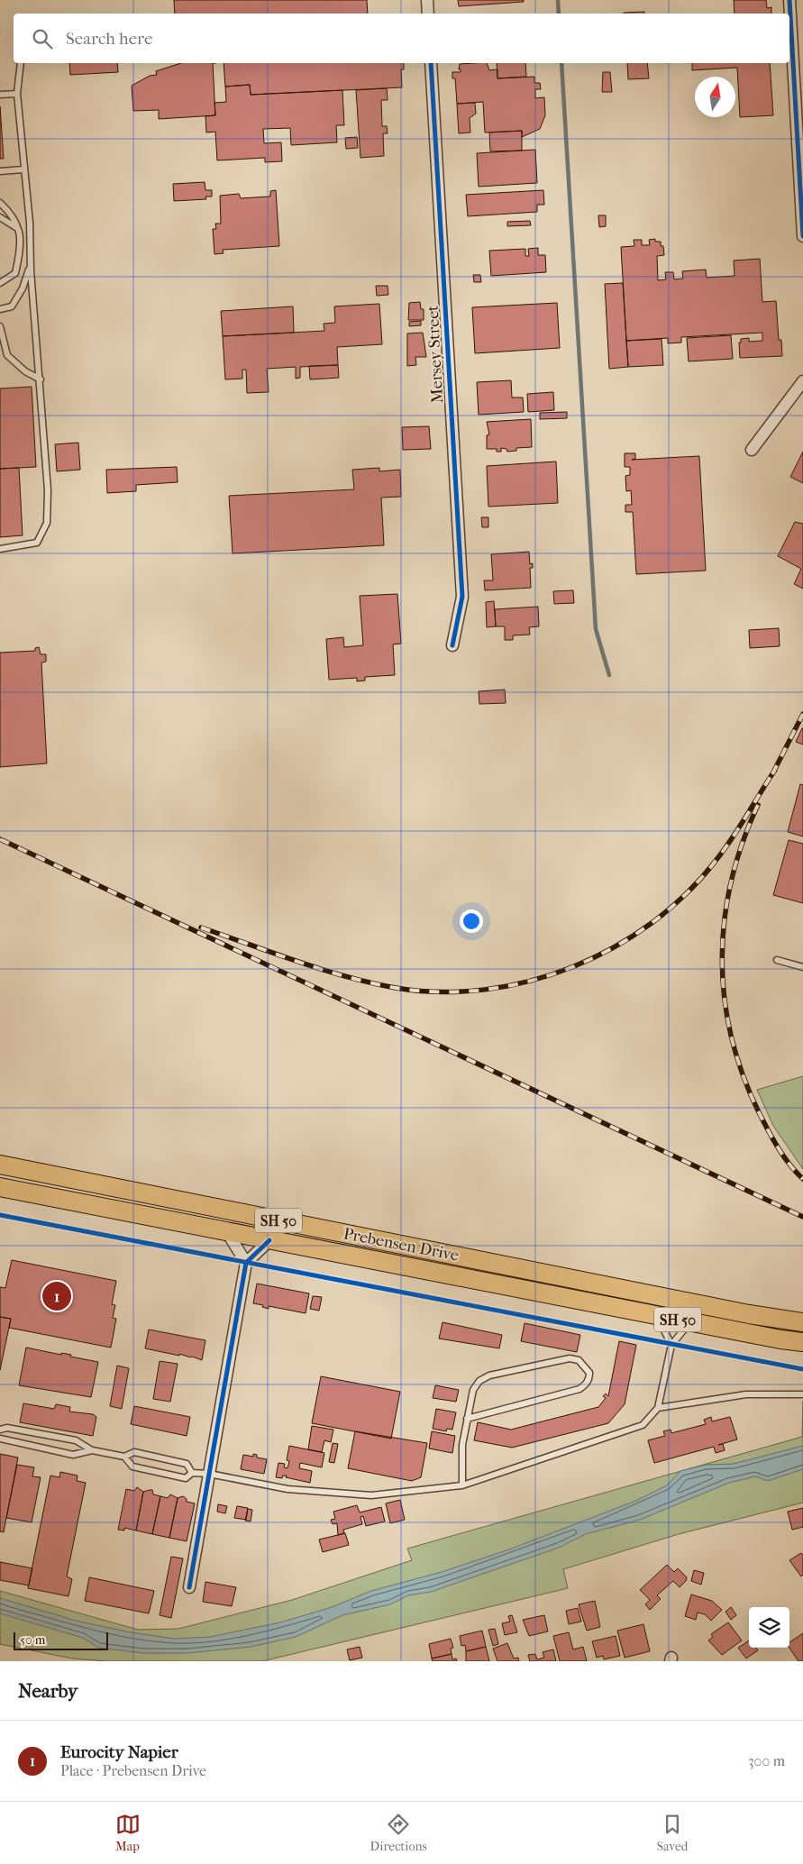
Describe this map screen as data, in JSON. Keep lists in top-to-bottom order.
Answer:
{
  "streets": {
    "main road": ["SH 50", "Prebensen Drive"],
    "street": ["Mersey Street"]
  },
  "scale_bar": "50 m",
  "north": "top",
  "page": {
    "search": "Search here",
    "pins": "1",
    "scale": "50 m",
    "heading": "Nearby",
    "list": [
      {
        "mark": "1",
        "name": "Eurocity Napier",
        "note": "Place · Prebensen Drive",
        "value": "300 m"
      }
    ],
    "nav": ["Map", "Directions", "Saved"]
  }
}
